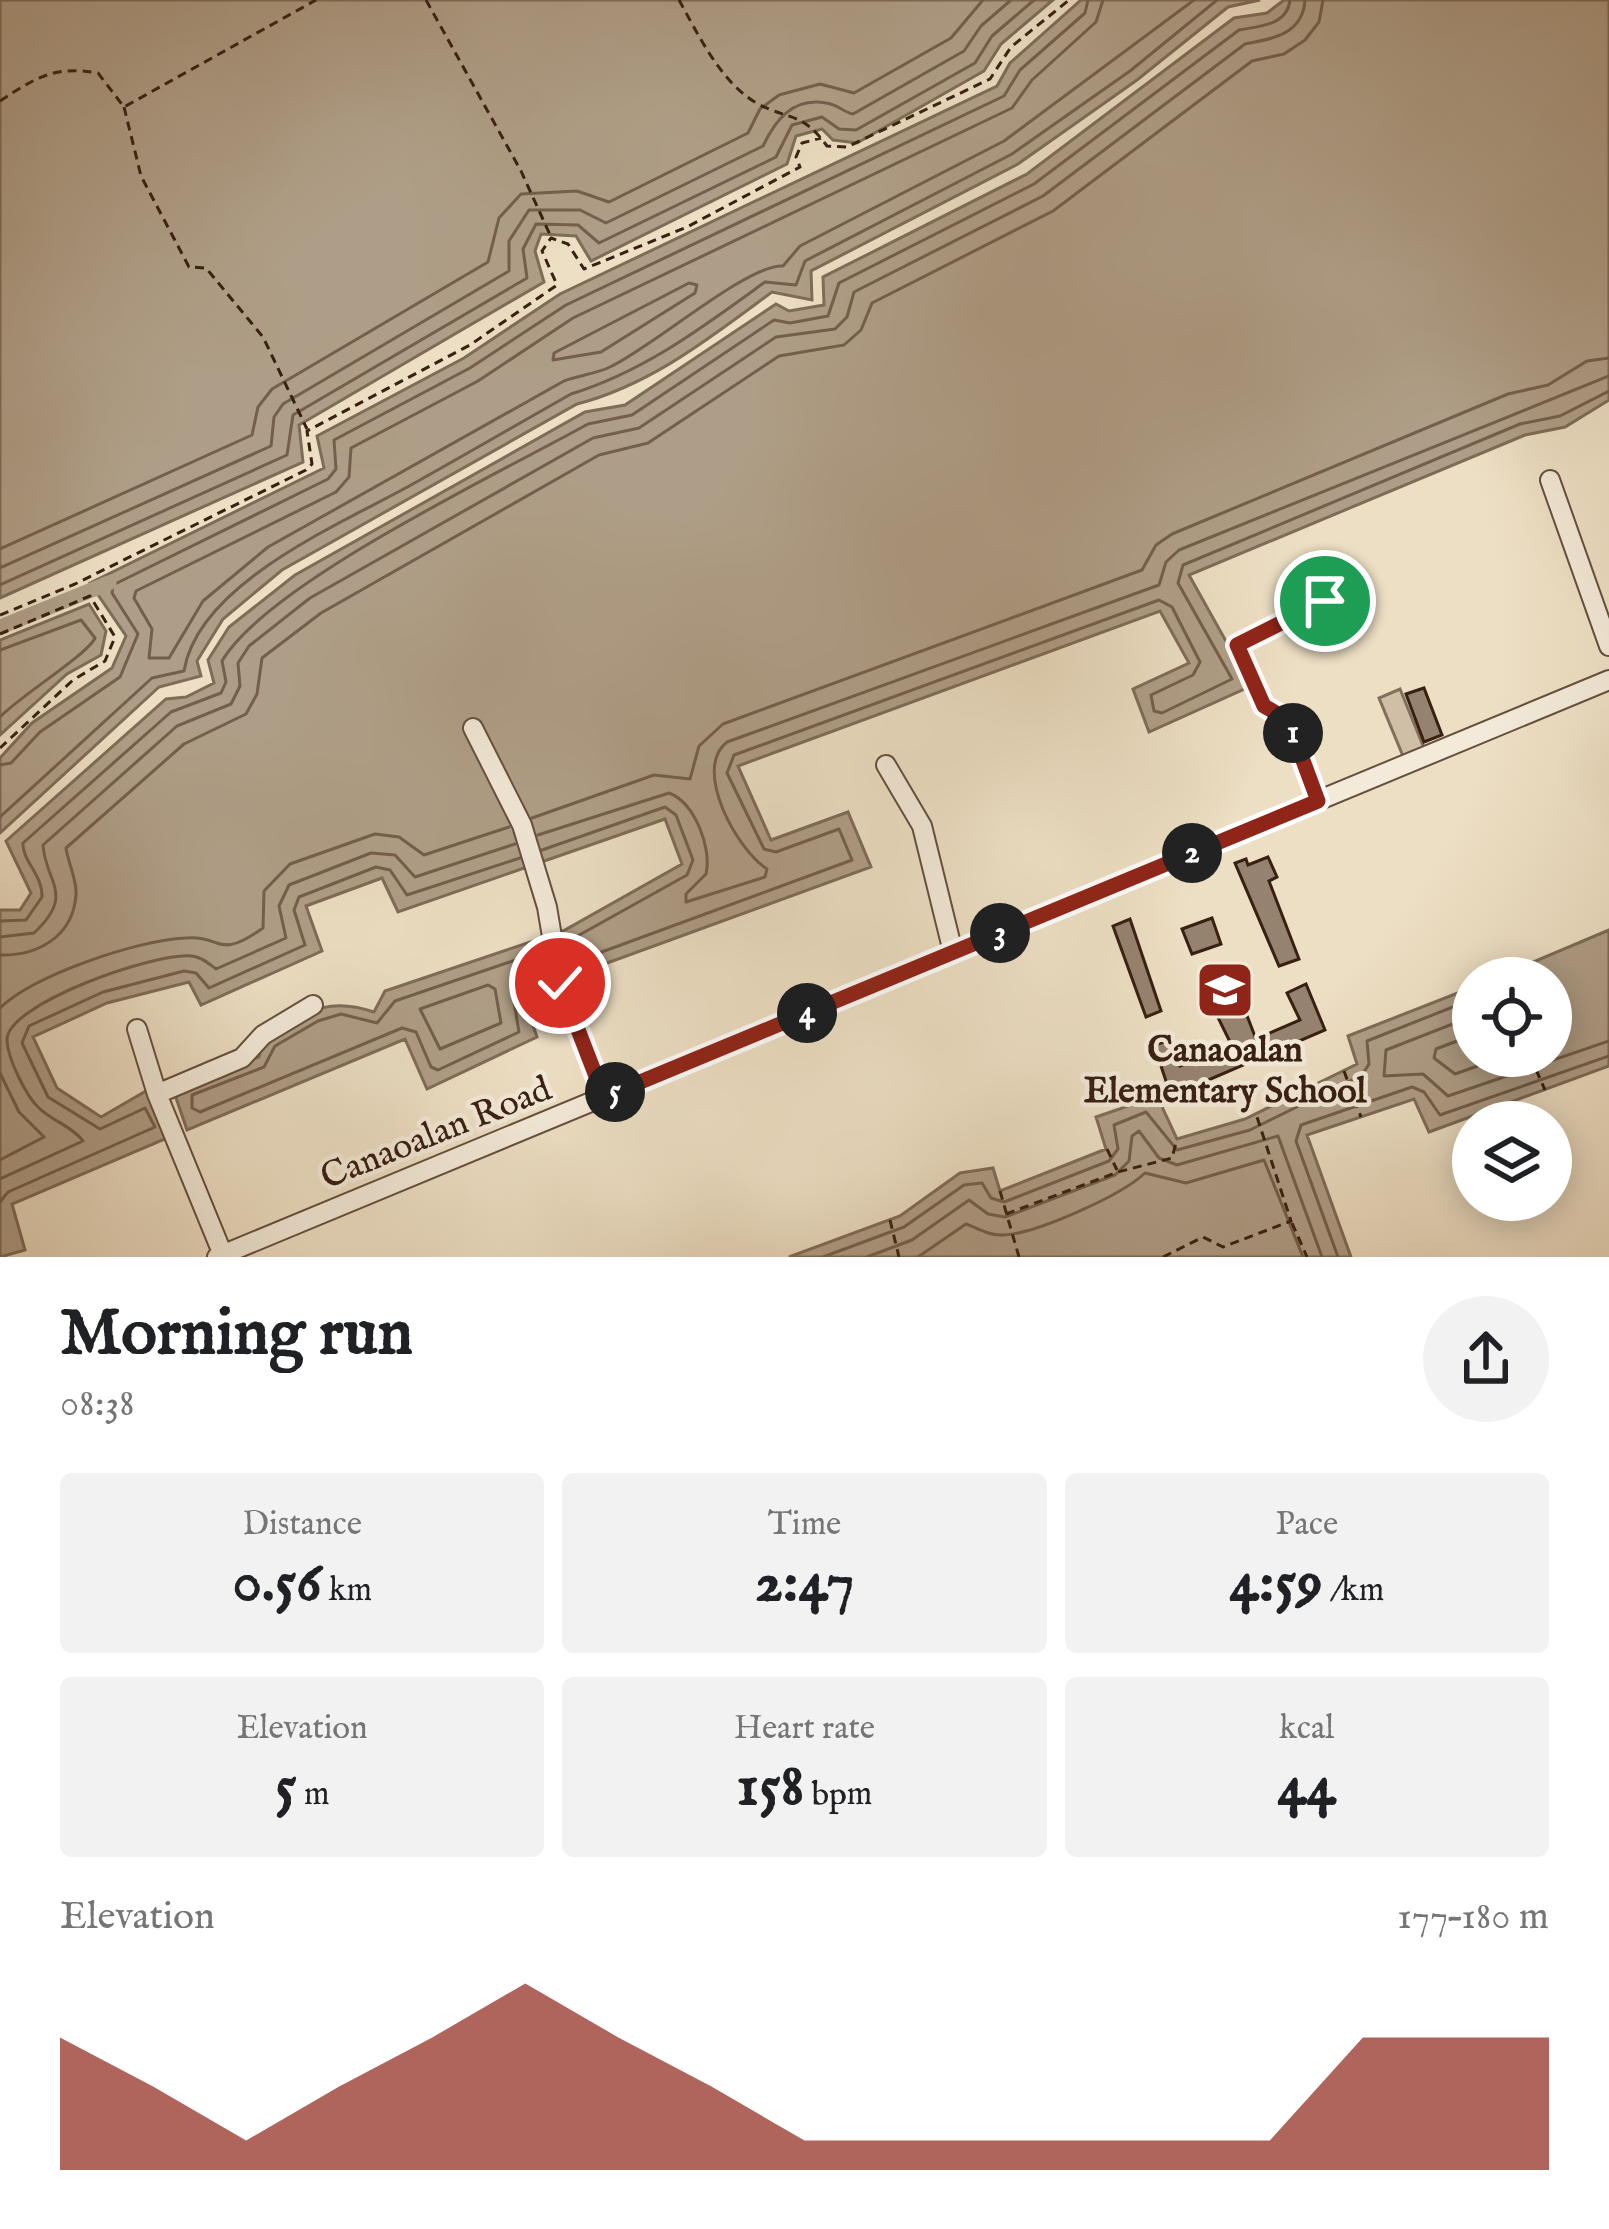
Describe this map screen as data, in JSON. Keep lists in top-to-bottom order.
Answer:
{
  "streets": {
    "street": ["Canaoalan Road"]
  },
  "places": {
    "school or university": ["Canaoalan Elementary School"]
  },
  "page": {
    "pins": [
      "1",
      "2",
      "3",
      "4",
      "5"
    ],
    "heading": ["Morning run", "08:38"],
    "stats": [
      ["Distance", "0.56 km"],
      ["Time", "2:47"],
      ["Pace", "4:59 /km"],
      ["Elevation", "5 m"],
      ["Heart rate", "158 bpm"],
      ["kcal", "44"]
    ],
    "chart": ["Elevation", "177–180 m"]
  }
}
